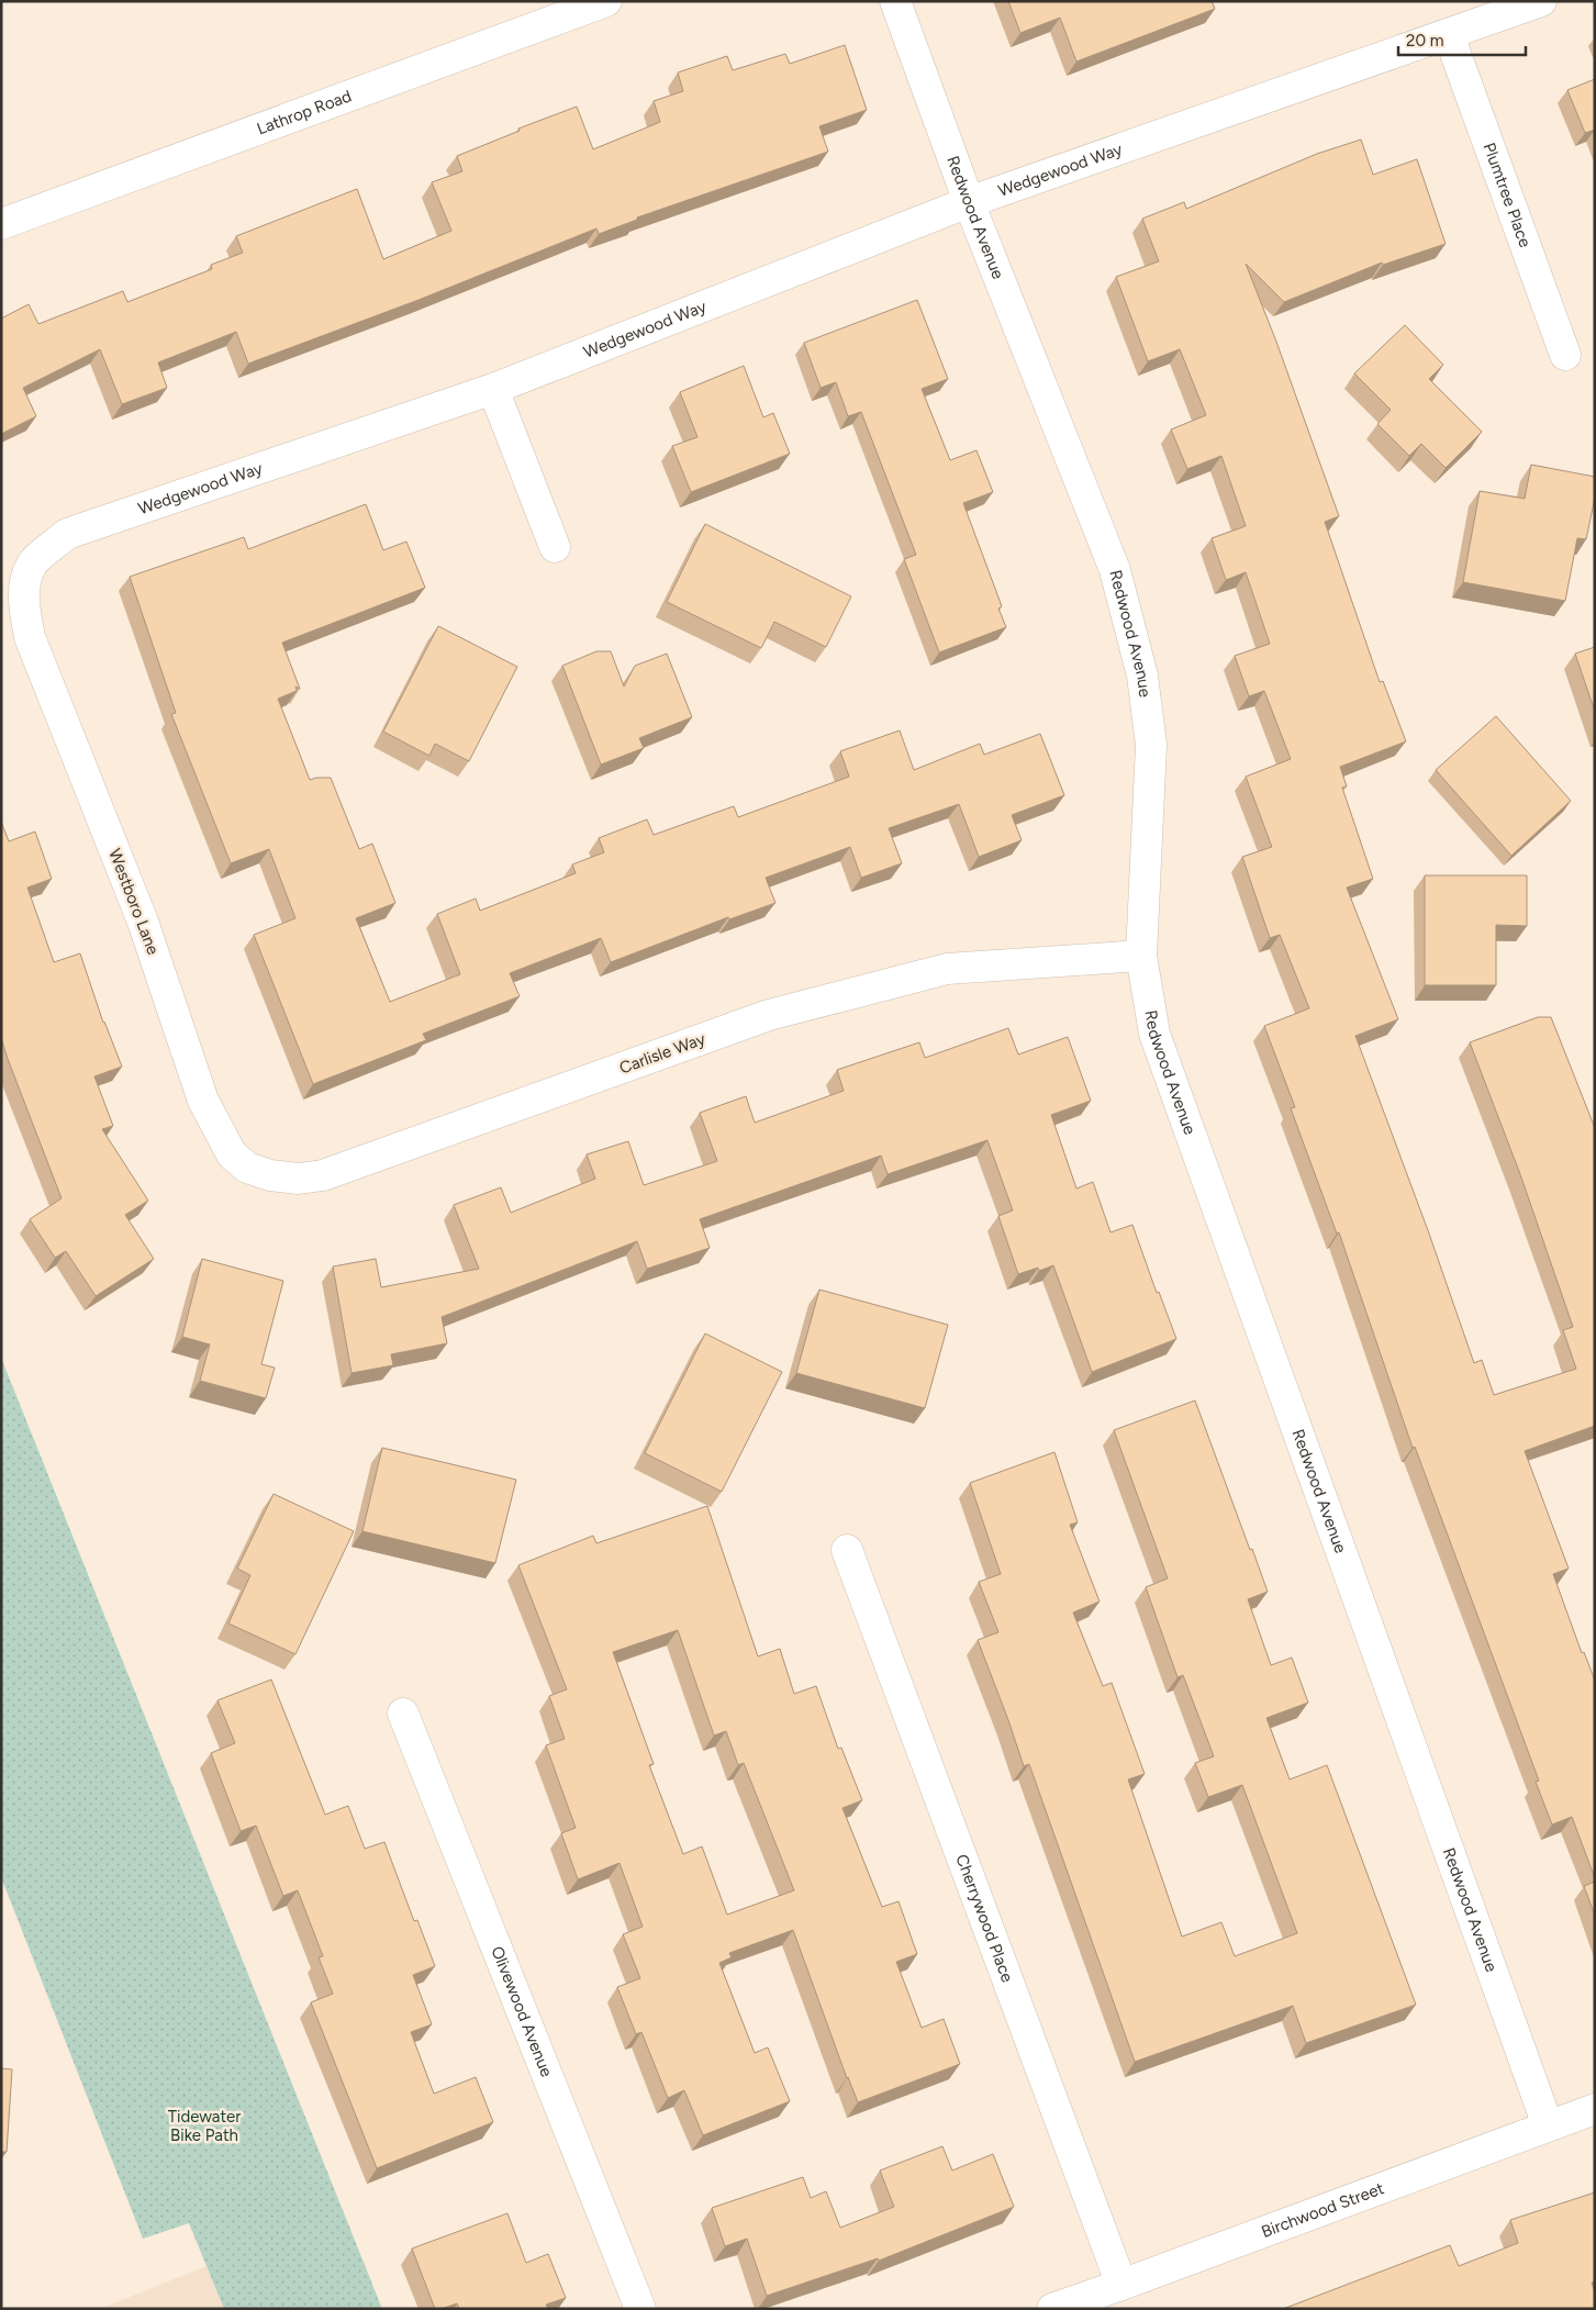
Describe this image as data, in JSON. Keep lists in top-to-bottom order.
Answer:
{
  "streets": {
    "street": [
      "Lathrop Road",
      "Wedgewood Way",
      "Plumtree Place",
      "Redwood Avenue",
      "Westboro Lane",
      "Carlisle Way",
      "Cherrywood Place",
      "Olivewood Avenue",
      "Birchwood Street"
    ]
  },
  "crossings": [
    ["Wedgewood Way", "Plumtree Place"],
    ["Wedgewood Way", "Redwood Avenue"],
    ["Wedgewood Way", "Westboro Lane"],
    ["Redwood Avenue", "Carlisle Way"],
    ["Redwood Avenue", "Birchwood Street"],
    ["Westboro Lane", "Carlisle Way"],
    ["Cherrywood Place", "Birchwood Street"]
  ],
  "parks": ["Tidewater Bike Path"],
  "scale_bar": "20 m"
}
